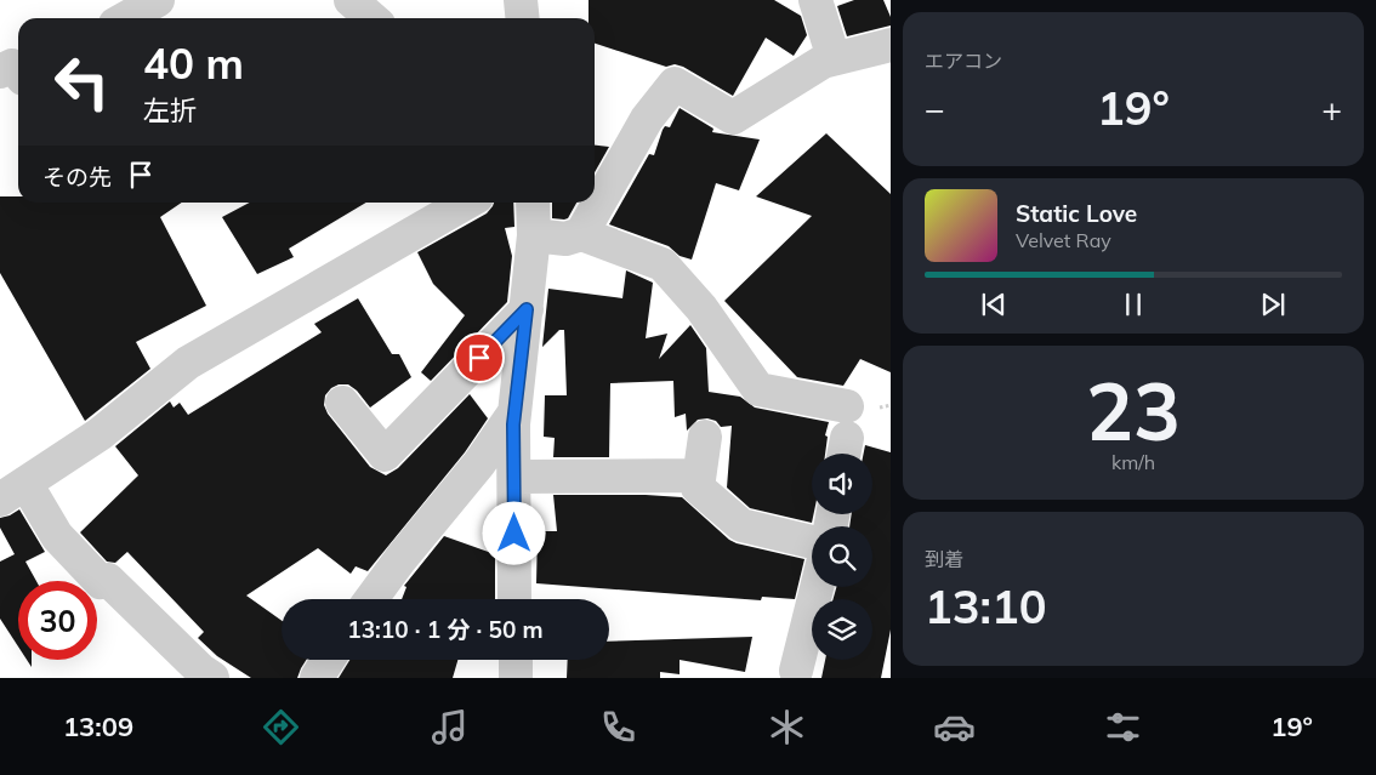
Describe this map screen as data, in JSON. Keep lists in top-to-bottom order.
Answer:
{
  "page": {
    "tile": [
      "エアコン",
      ["23", "km/h"],
      ["到着", "13:10"]
    ],
    "turn": ["40 m", "左折"],
    "heat": ["−", "19°", "+"],
    "then": "その先",
    "song": ["Static Love", "Velvet Ray"],
    "limit": "30",
    "trip": "13:10 · 1 分 · 50 m",
    "tabs": ["13:09", "19°"]
  }
}
